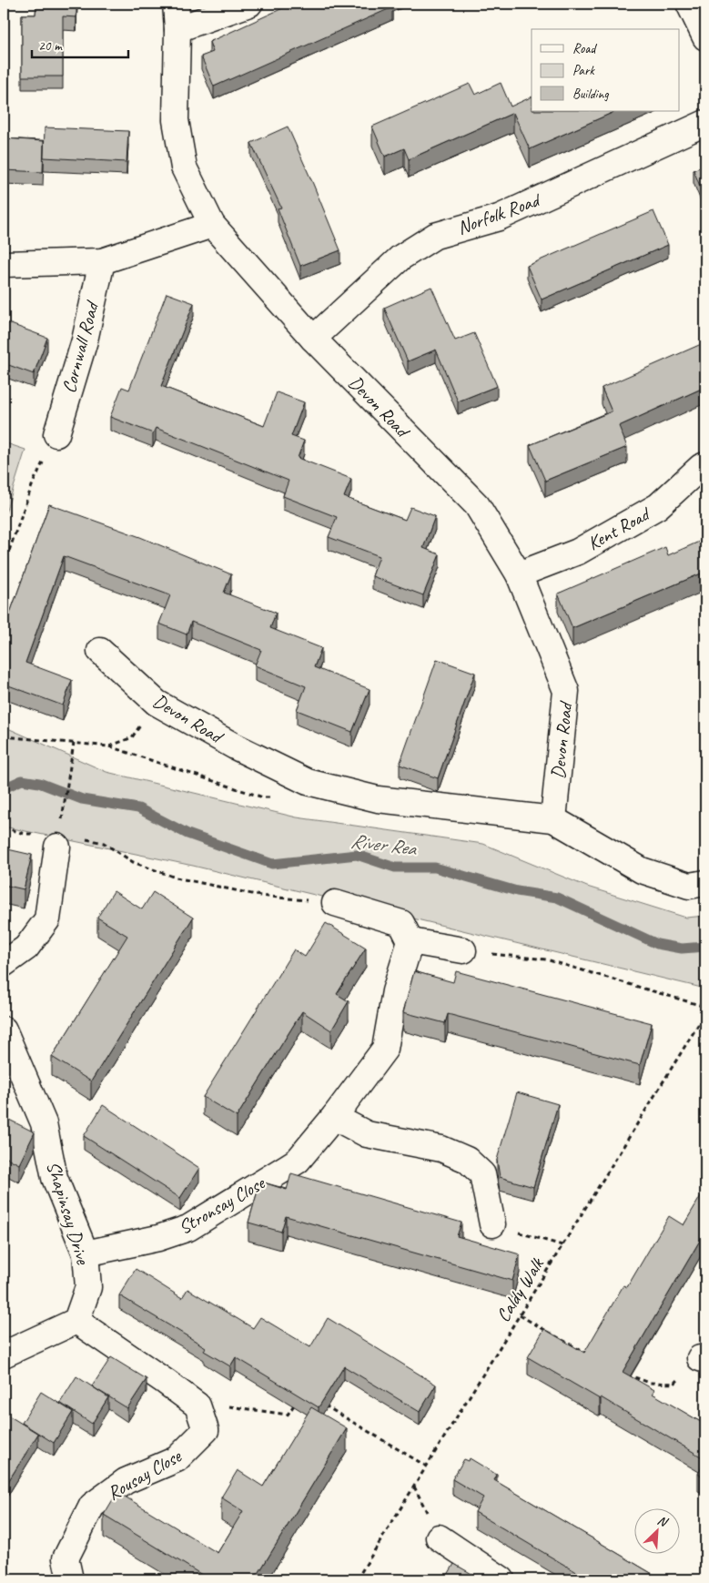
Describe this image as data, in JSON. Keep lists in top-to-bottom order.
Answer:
{
  "streets": {
    "street": [
      "Norfolk Road",
      "Cornwall Road",
      "Devon Road",
      "Kent Road",
      "Stronsay Close",
      "Shapinsay Drive",
      "Rousay Close"
    ],
    "path": ["Caldy Walk"]
  },
  "crossings": [
    ["Norfolk Road", "Devon Road"],
    ["Devon Road", "Kent Road"],
    ["Stronsay Close", "Shapinsay Drive"]
  ],
  "water": ["River Rea"],
  "legend": ["Road", "Park", "Building"],
  "scale_bar": "20 m",
  "north": "top right"
}
